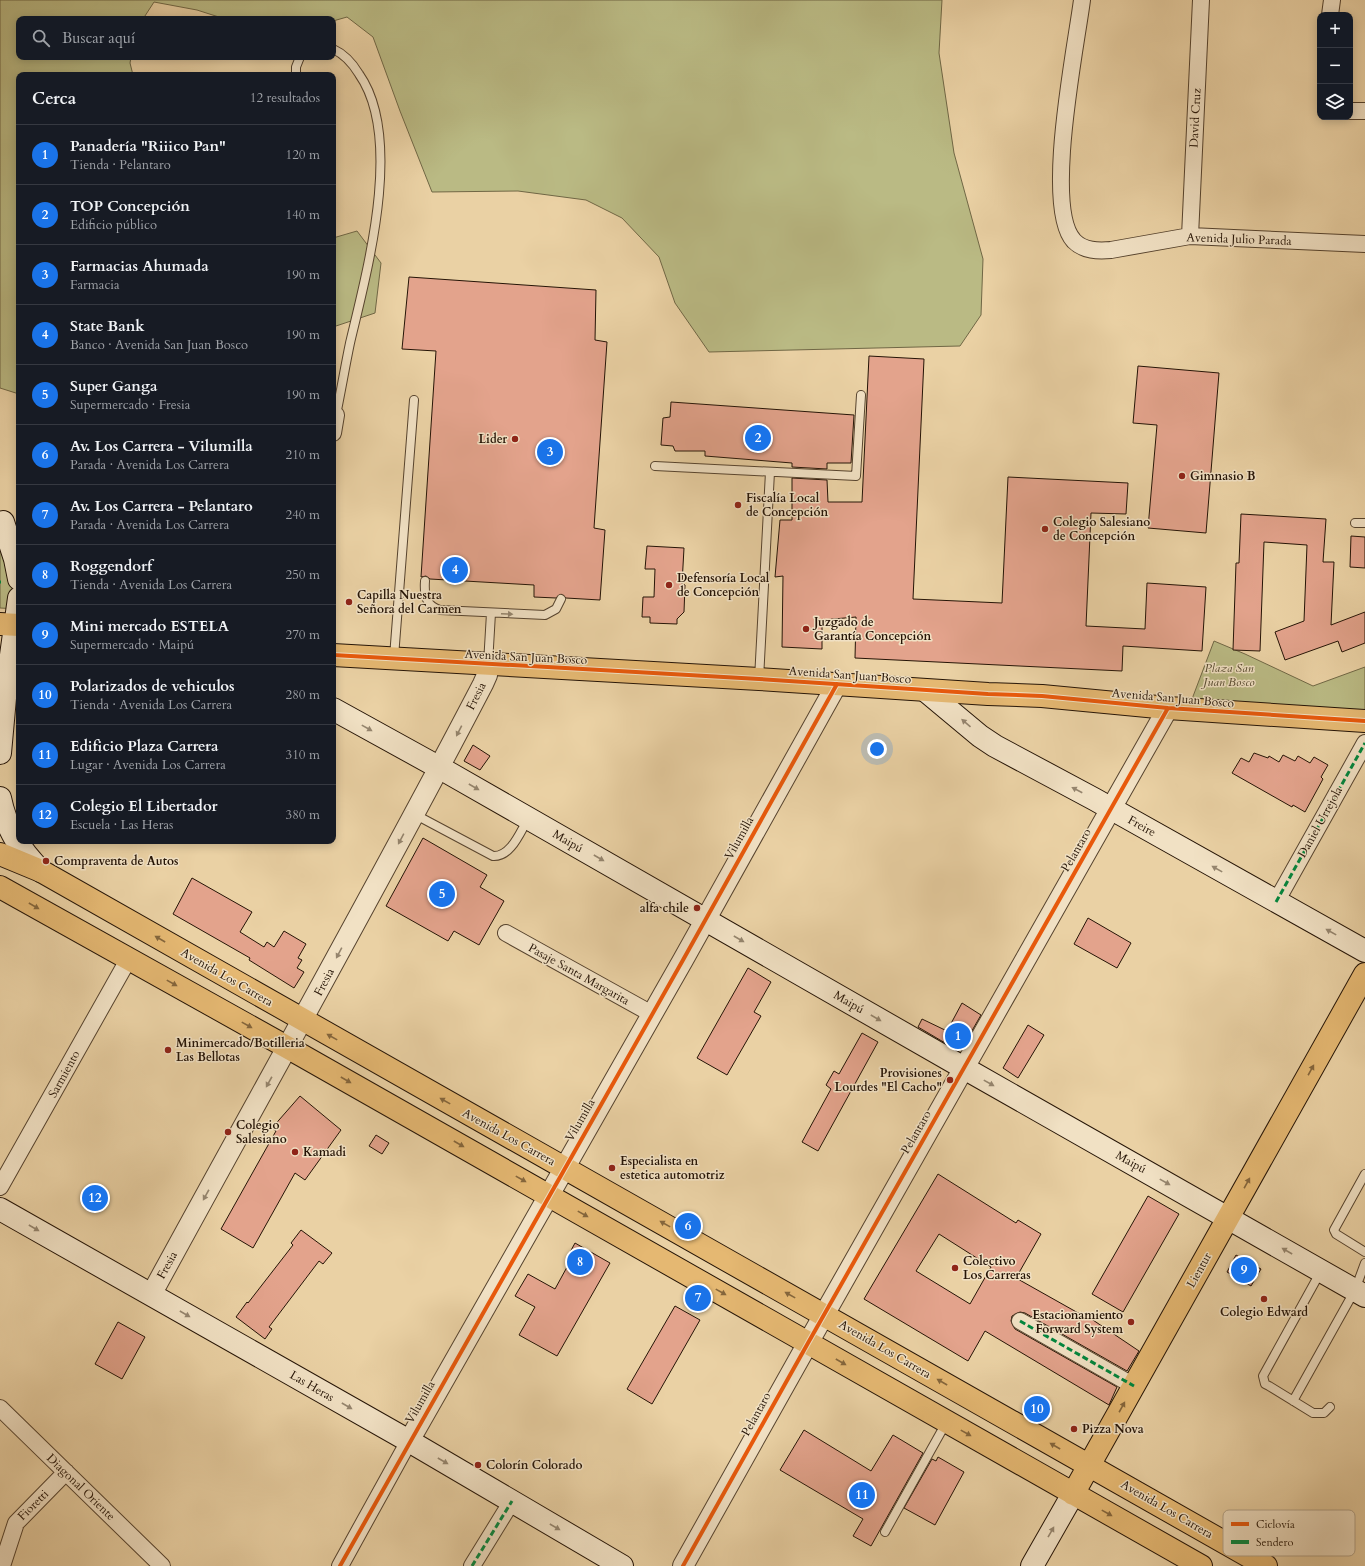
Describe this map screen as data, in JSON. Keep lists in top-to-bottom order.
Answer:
{
  "streets": {
    "main road": [
      "Avenida San Juan Bosco",
      "Freire",
      "Maipú",
      "Avenida Los Carrera",
      "Lientur",
      "Las Heras"
    ],
    "street": [
      "David Cruz",
      "Avenida Julio Parada",
      "Fresia",
      "Daniel Urrejola",
      "Vilumilla",
      "Pelantaro",
      "Pasaje Santa Margarita",
      "Sarmiento",
      "Diagonal Oriente",
      "Fioretti"
    ]
  },
  "crossings": [
    ["David Cruz", "Avenida Julio Parada"],
    ["Avenida San Juan Bosco", "Fresia"],
    ["Avenida San Juan Bosco", "Freire"],
    ["Avenida San Juan Bosco", "Vilumilla"],
    ["Avenida San Juan Bosco", "Pelantaro"],
    ["Fresia", "Maipú"],
    ["Fresia", "Avenida Los Carrera"],
    ["Fresia", "Las Heras"],
    ["Daniel Urrejola", "Freire"],
    ["Freire", "Pelantaro"],
    ["Vilumilla", "Maipú"],
    ["Vilumilla", "Pasaje Santa Margarita"],
    ["Vilumilla", "Avenida Los Carrera"],
    ["Vilumilla", "Las Heras"],
    ["Maipú", "Pelantaro"],
    ["Maipú", "Lientur"],
    ["Pelantaro", "Avenida Los Carrera"],
    ["Avenida Los Carrera", "Lientur"],
    ["Diagonal Oriente", "Fioretti"]
  ],
  "one_way": [
    "Fresia",
    "Freire",
    "Maipú",
    "Lientur",
    "Las Heras"
  ],
  "parks": ["Plaza San Juan Bosco"],
  "places": [
    "Lider",
    "Gimnasio B",
    "Fiscalía Local de Concepción",
    "Colegio Salesiano de Concepción",
    "Defensoría Local de Concepción",
    "Capilla Nuestra Señora del Carmen",
    "Juzgado de Garantía Concepción",
    "Compraventa de Autos",
    "alfa chile",
    "Minimercado/Botilleria Las Bellotas",
    "Provisiones Lourdes \"El Cacho\"",
    "Colegio Salesiano",
    "Kamadi",
    "Especialista en estetica automotriz",
    "Colectivo Los Carreras",
    "Colegio Edward",
    "Estacionamiento Forward System",
    "Pizza Nova",
    "Colorín Colorado"
  ],
  "legend": ["Ciclovía", "Sendero"],
  "page": {
    "map_buttons": ["+", "−"],
    "search": "Buscar aquí",
    "heading": ["Cerca", "12 resultados"],
    "list": [
      {
        "mark": "1",
        "name": "Panadería \"Riiico Pan\"",
        "note": "Tienda · Pelantaro",
        "value": "120 m"
      },
      {
        "mark": "2",
        "name": "TOP Concepción",
        "note": "Edificio público",
        "value": "140 m"
      },
      {
        "mark": "3",
        "name": "Farmacias Ahumada",
        "note": "Farmacia",
        "value": "190 m"
      },
      {
        "mark": "4",
        "name": "State Bank",
        "note": "Banco · Avenida San Juan Bosco",
        "value": "190 m"
      },
      {
        "mark": "5",
        "name": "Super Ganga",
        "note": "Supermercado · Fresia",
        "value": "190 m"
      },
      {
        "mark": "6",
        "name": "Av. Los Carrera - Vilumilla",
        "note": "Parada · Avenida Los Carrera",
        "value": "210 m"
      },
      {
        "mark": "7",
        "name": "Av. Los Carrera - Pelantaro",
        "note": "Parada · Avenida Los Carrera",
        "value": "240 m"
      },
      {
        "mark": "8",
        "name": "Roggendorf",
        "note": "Tienda · Avenida Los Carrera",
        "value": "250 m"
      },
      {
        "mark": "9",
        "name": "Mini mercado ESTELA",
        "note": "Supermercado · Maipú",
        "value": "270 m"
      },
      {
        "mark": "10",
        "name": "Polarizados de vehiculos",
        "note": "Tienda · Avenida Los Carrera",
        "value": "280 m"
      },
      {
        "mark": "11",
        "name": "Edificio Plaza Carrera",
        "note": "Lugar · Avenida Los Carrera",
        "value": "310 m"
      },
      {
        "mark": "12",
        "name": "Colegio El Libertador",
        "note": "Escuela · Las Heras",
        "value": "380 m"
      }
    ],
    "pins": [
      "2",
      "3",
      "4",
      "5",
      "1",
      "12",
      "6",
      "8",
      "9",
      "7",
      "10",
      "11"
    ]
  }
}
